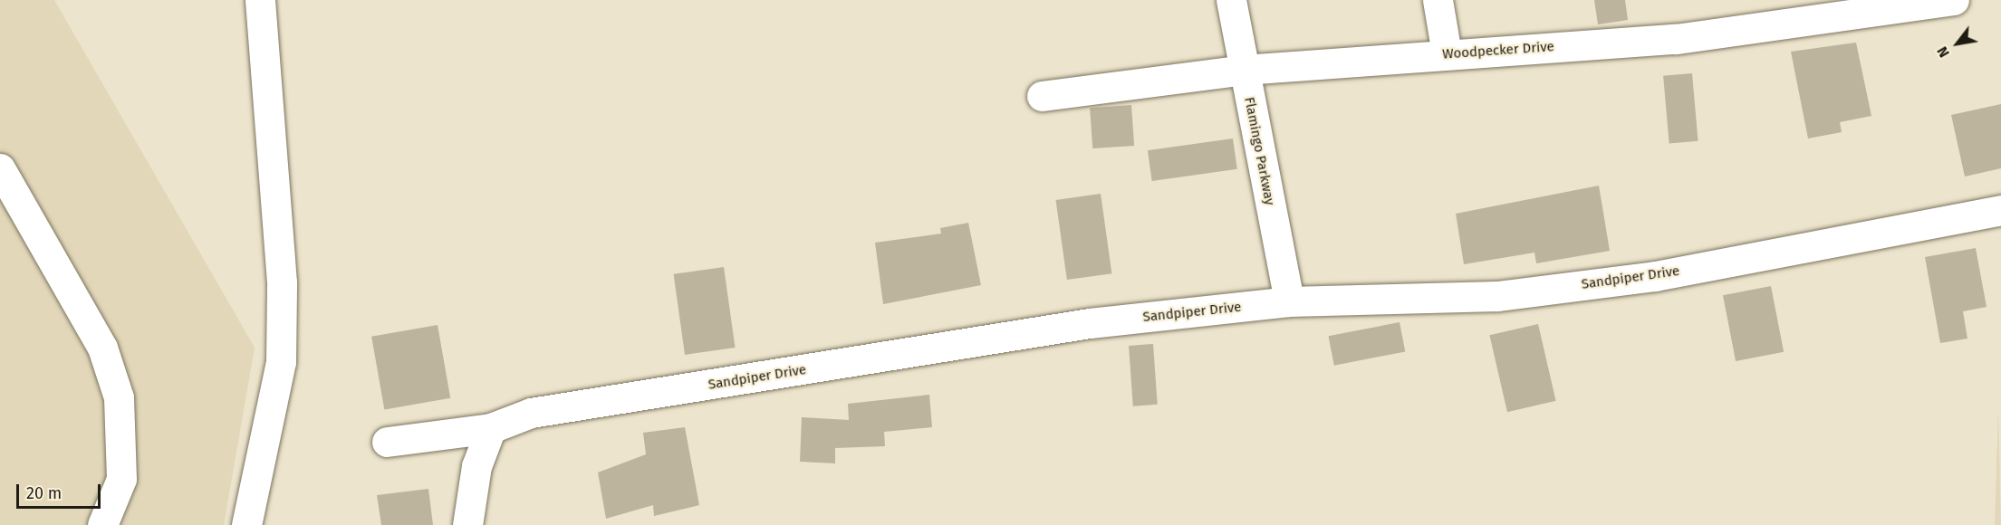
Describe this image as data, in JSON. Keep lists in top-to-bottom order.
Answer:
{
  "streets": {
    "street": ["Woodpecker Drive", "Flamingo Parkway", "Sandpiper Drive"]
  },
  "crossings": [
    ["Woodpecker Drive", "Flamingo Parkway"],
    ["Flamingo Parkway", "Sandpiper Drive"]
  ],
  "scale_bar": "20 m",
  "north": "bottom left"
}
